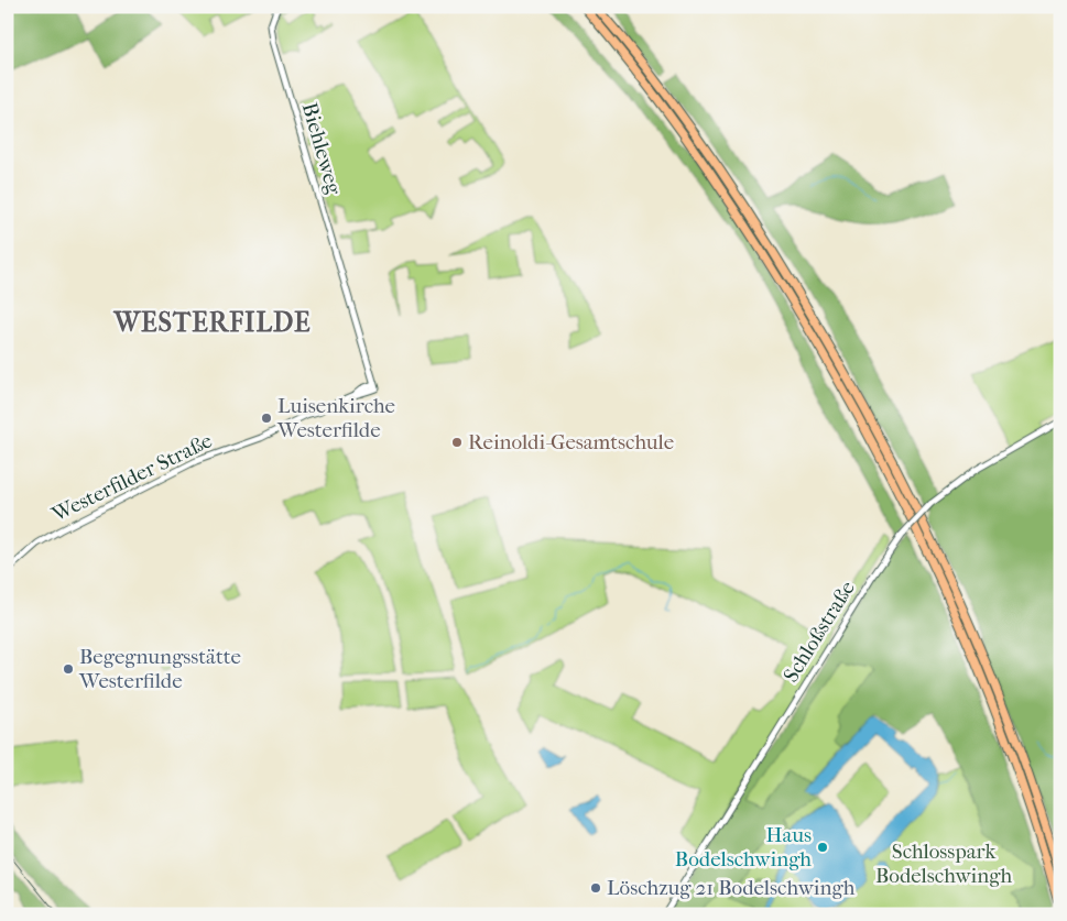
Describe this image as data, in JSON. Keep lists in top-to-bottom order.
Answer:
{
  "streets": {
    "street": ["Biehleweg", "Westerfilder Straße", "Schloßstraße"]
  },
  "crossings": [
    ["Biehleweg", "Westerfilder Straße"]
  ],
  "districts": ["WESTERFILDE"],
  "parks": ["Schlosspark Bodelschwingh"],
  "places": [
    "Luisenkirche Westerfilde",
    "Reinoldi-Gesamtschule",
    "Begegnungsstätte Westerfilde",
    "Haus Bodelschwingh",
    "Löschzug 21 Bodelschwingh"
  ]
}
